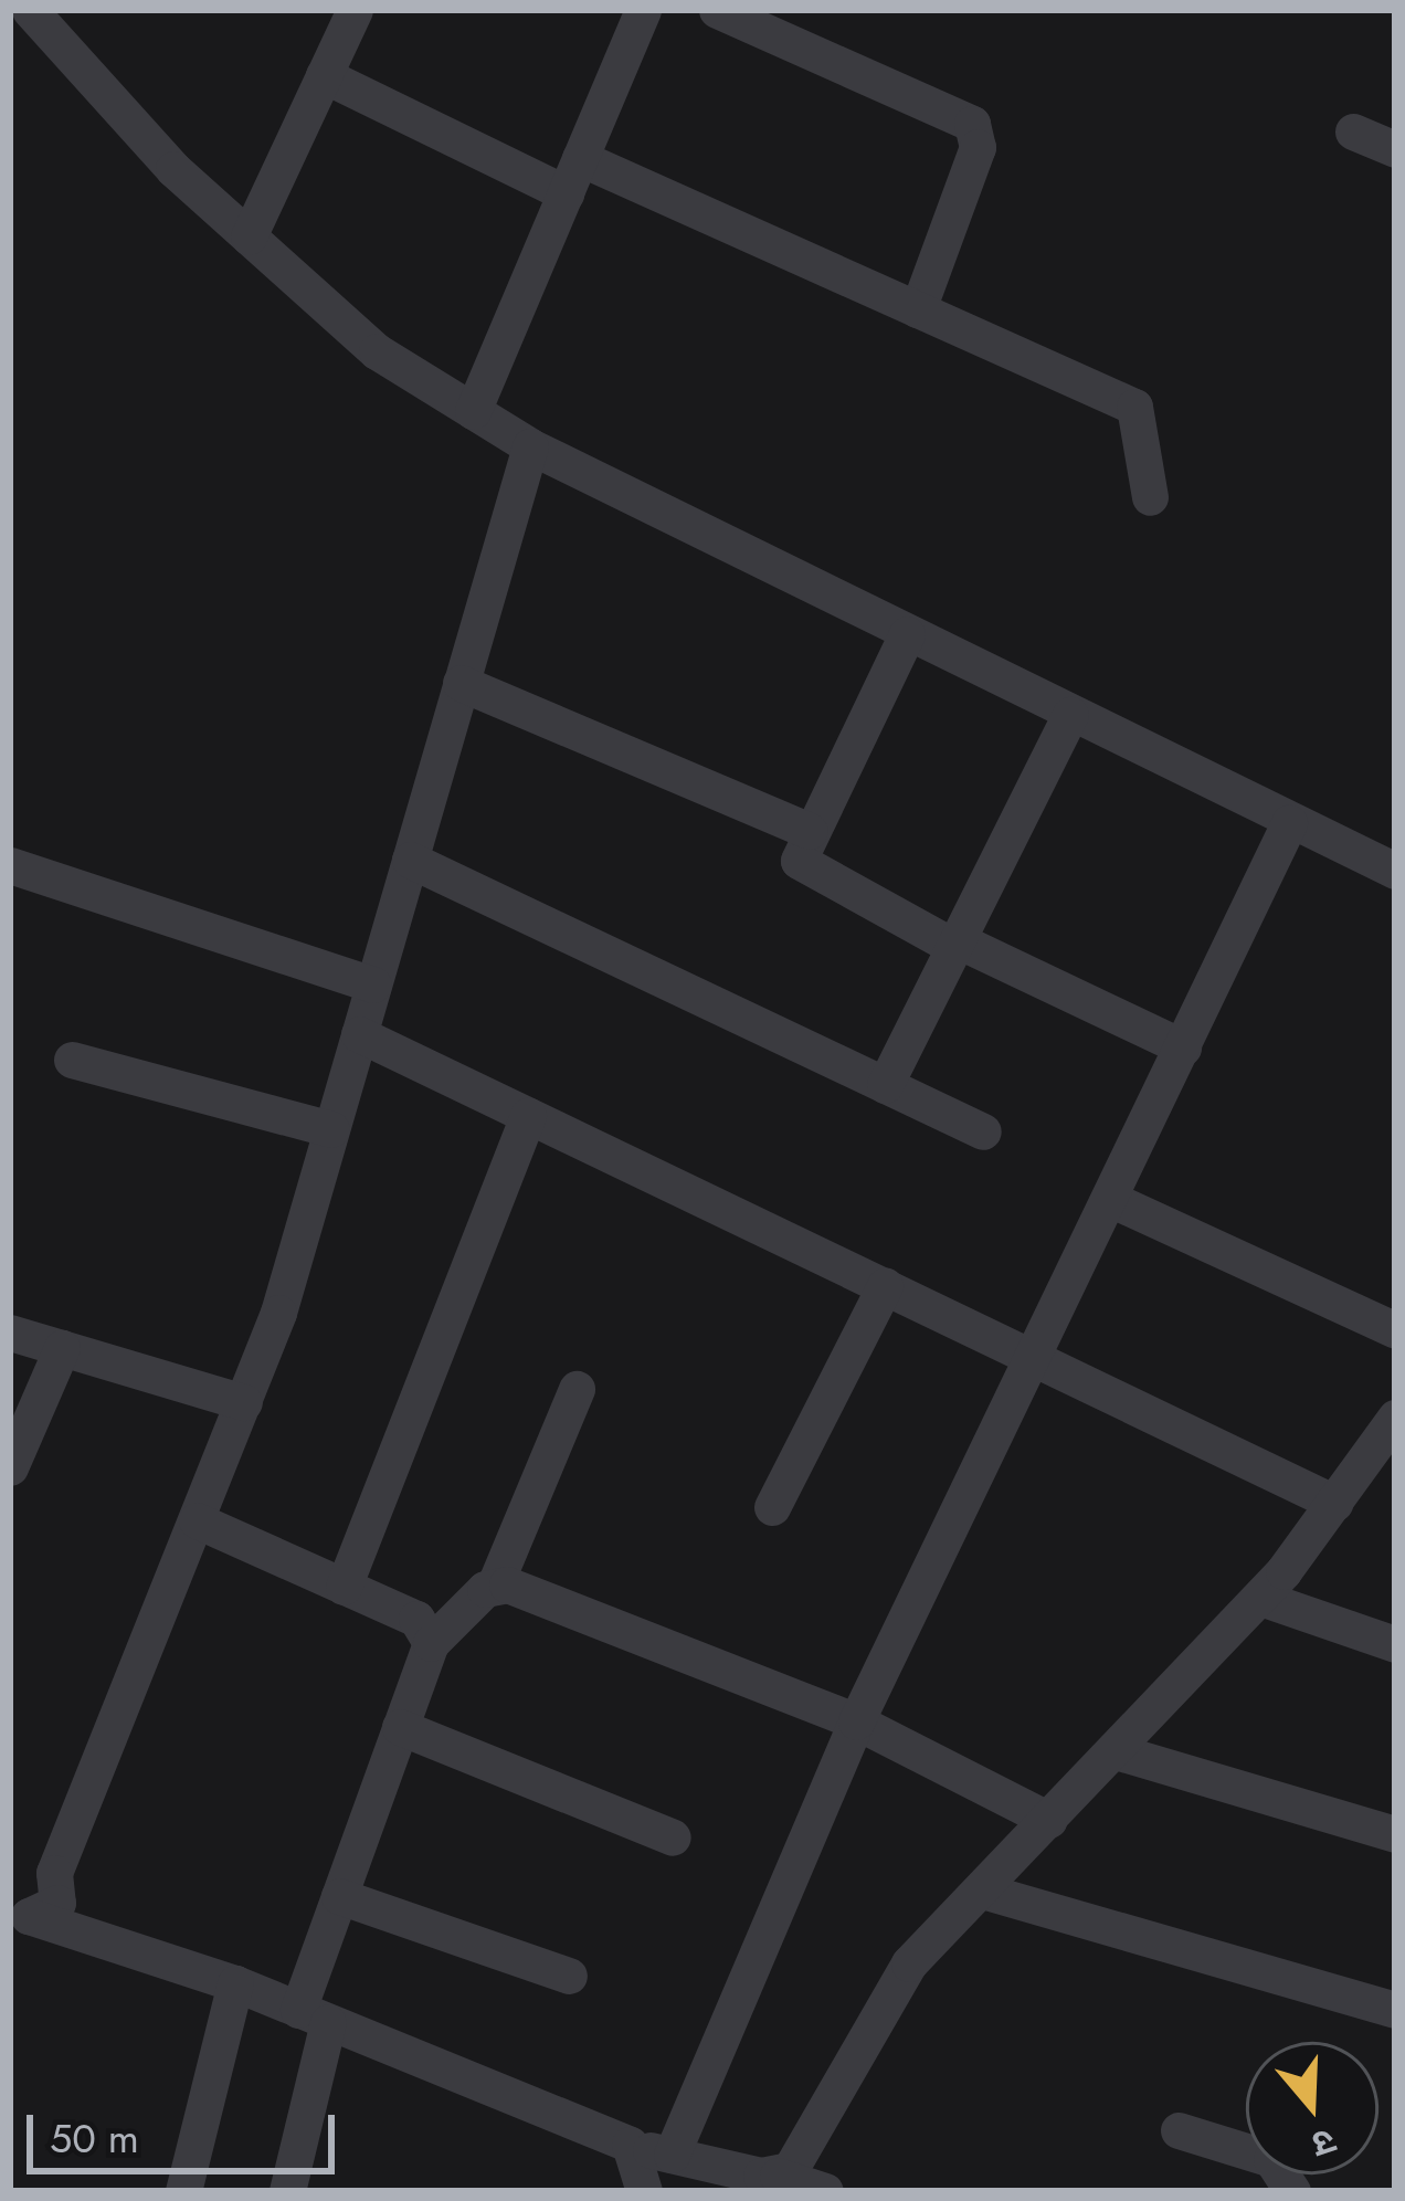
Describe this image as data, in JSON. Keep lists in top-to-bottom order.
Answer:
{
  "scale_bar": "50 m",
  "north": "bottom"
}
